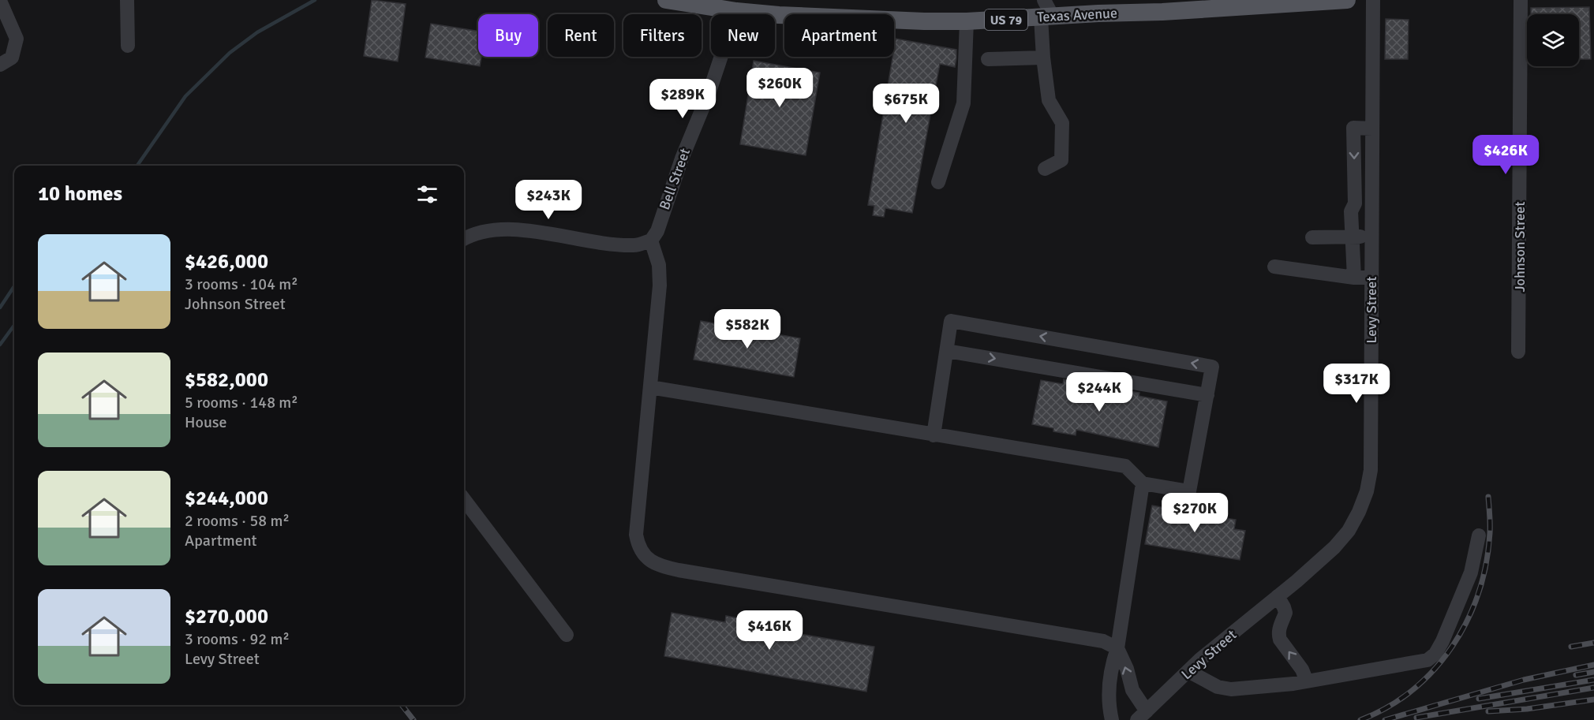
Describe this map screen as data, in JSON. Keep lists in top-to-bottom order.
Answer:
{
  "streets": {
    "main road": ["Texas Avenue", "US 79"],
    "street": ["Bell Street", "Johnson Street", "Levy Street"]
  },
  "crossings": [
    ["Texas Avenue", "Bell Street"]
  ],
  "page": {
    "chip": [
      "Buy",
      "Rent",
      "Filters",
      "New",
      "Apartment"
    ],
    "price": [
      "$260K",
      "$289K",
      "$675K",
      "$426K",
      "$243K",
      "$582K",
      "$317K",
      "$244K",
      "$270K",
      "$416K"
    ],
    "heading": "10 homes",
    "list": [
      {
        "name": "$426,000",
        "note": "3 rooms · 104 m² · Johnson Street"
      },
      {
        "name": "$582,000",
        "note": "5 rooms · 148 m² · House"
      },
      {
        "name": "$244,000",
        "note": "2 rooms · 58 m² · Apartment"
      },
      {
        "name": "$270,000",
        "note": "3 rooms · 92 m² · Levy Street"
      }
    ]
  }
}
